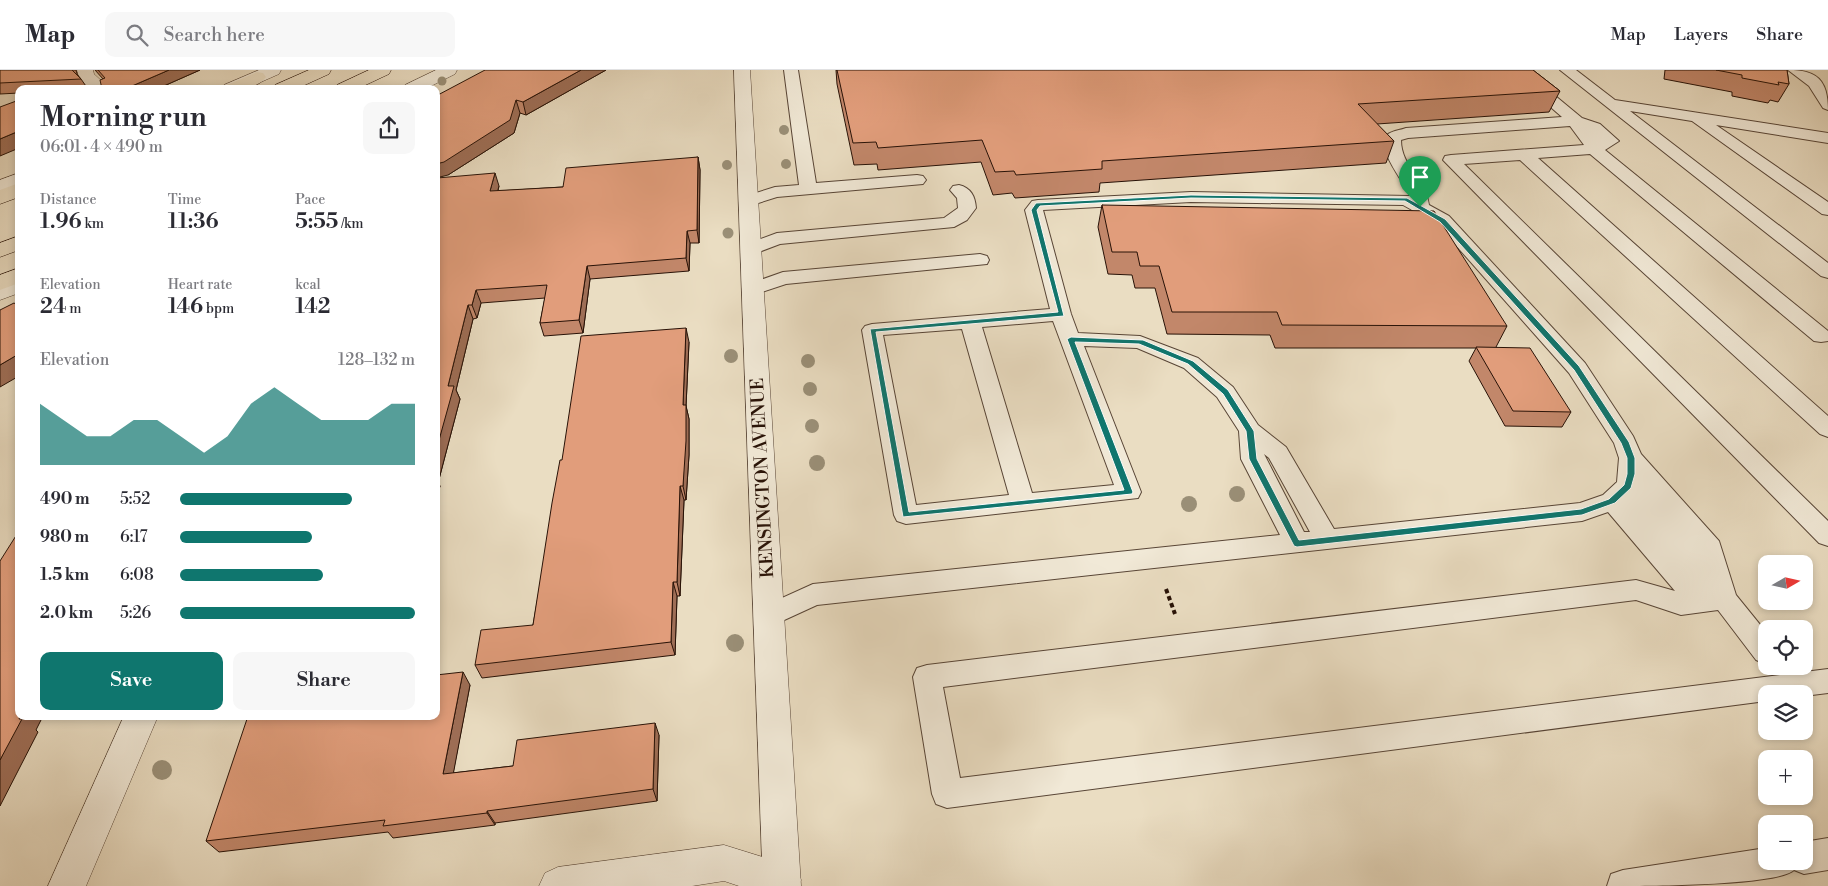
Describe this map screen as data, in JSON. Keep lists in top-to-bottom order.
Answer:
{
  "streets": {
    "street": ["KENSINGTON AVENUE"]
  },
  "north": "right",
  "page": {
    "header": "Map",
    "search": "Search here",
    "nav": ["Map", "Layers", "Share"],
    "heading": ["Morning run", "06:01 · 4 × 490 m"],
    "stats": [
      ["Distance", "1.96 km"],
      ["Time", "11:36"],
      ["Pace", "5:55 /km"],
      ["Elevation", "24 m"],
      ["Heart rate", "146 bpm"],
      ["kcal", "142"]
    ],
    "chart": ["Elevation", "128–132 m"],
    "list": [
      {
        "name": "490 m",
        "note": "5:52"
      },
      {
        "name": "980 m",
        "note": "6:17"
      },
      {
        "name": "1.5 km",
        "note": "6:08"
      },
      {
        "name": "2.0 km",
        "note": "5:26"
      }
    ],
    "map_buttons": ["+", "−"],
    "buttons": ["Save", "Share"]
  }
}
